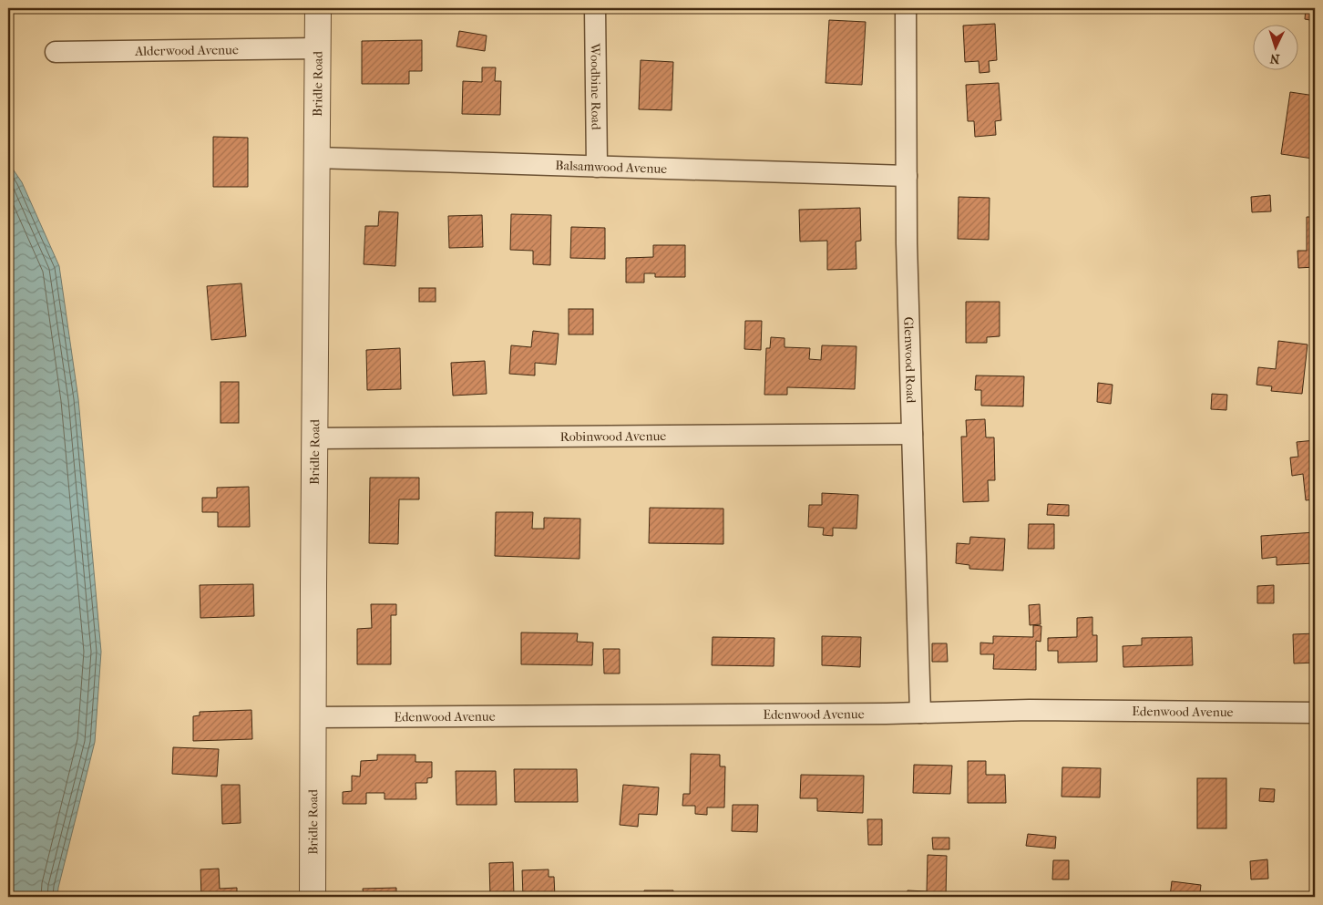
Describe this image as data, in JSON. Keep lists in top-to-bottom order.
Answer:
{
  "streets": {
    "street": [
      "Alderwood Avenue",
      "Bridle Road",
      "Woodbine Road",
      "Balsamwood Avenue",
      "Glenwood Road",
      "Robinwood Avenue",
      "Edenwood Avenue"
    ]
  },
  "crossings": [
    ["Alderwood Avenue", "Bridle Road"],
    ["Bridle Road", "Balsamwood Avenue"],
    ["Bridle Road", "Robinwood Avenue"],
    ["Bridle Road", "Edenwood Avenue"],
    ["Woodbine Road", "Balsamwood Avenue"],
    ["Balsamwood Avenue", "Glenwood Road"],
    ["Glenwood Road", "Robinwood Avenue"],
    ["Glenwood Road", "Edenwood Avenue"]
  ],
  "north": "bottom"
}
